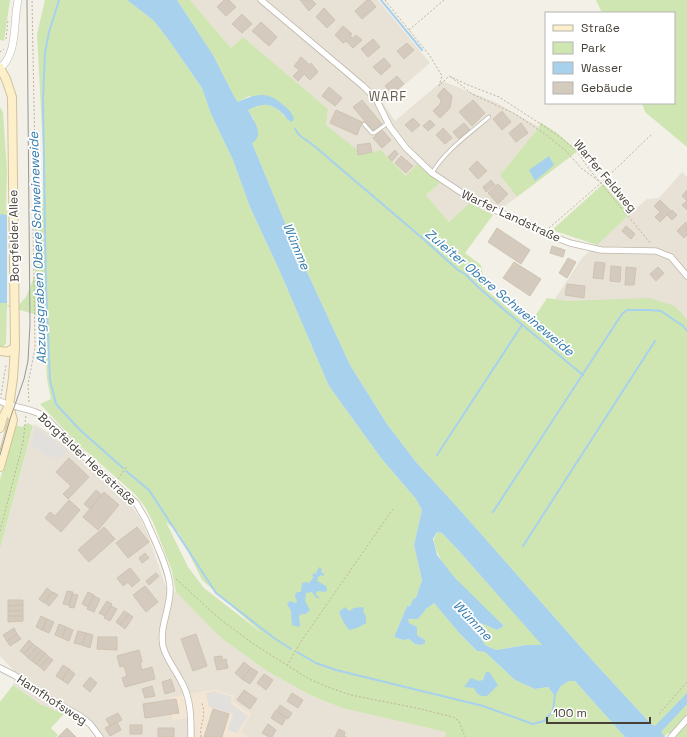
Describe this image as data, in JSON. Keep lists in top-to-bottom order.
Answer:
{
  "streets": {
    "main road": ["Borgfelder Allee"],
    "street": ["Warfer Landstraße", "Borgfelder Heerstraße", "Hamfhofsweg"],
    "path": ["Warfer Feldweg"]
  },
  "crossings": [
    ["Warfer Feldweg", "Warfer Landstraße"],
    ["Borgfelder Allee", "Borgfelder Heerstraße"]
  ],
  "districts": ["WARF"],
  "water": ["Wümme", "Abzugsgraben Obere Schweineweide", "Zuleiter Obere Schweineweide"],
  "legend": [
    "Straße",
    "Park",
    "Wasser",
    "Gebäude"
  ],
  "scale_bar": "100 m"
}
